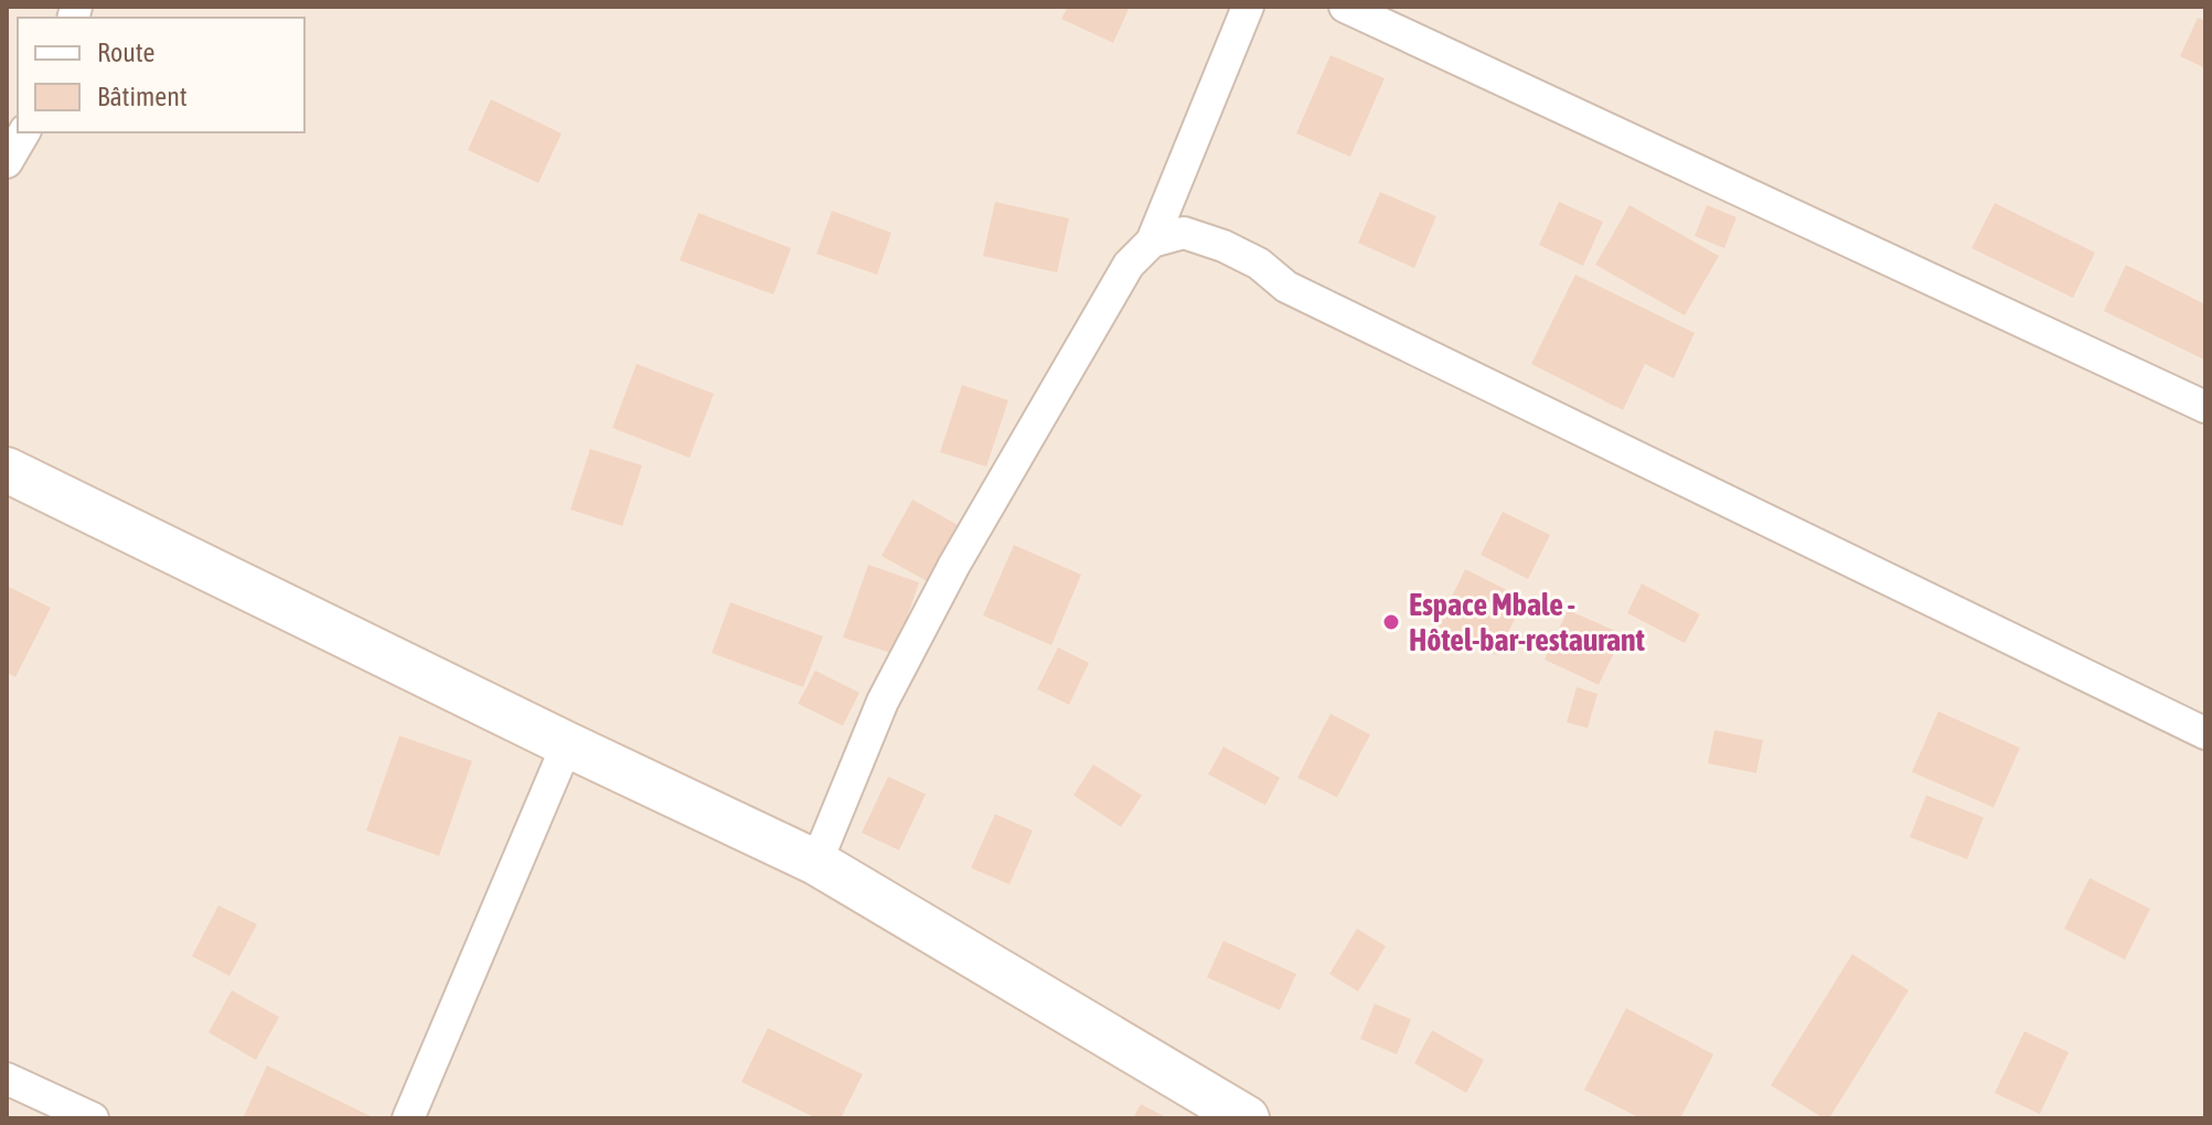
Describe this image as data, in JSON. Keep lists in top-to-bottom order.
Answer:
{
  "places": ["Espace Mbale - Hôtel-bar-restaurant"],
  "legend": ["Route", "Bâtiment"]
}
